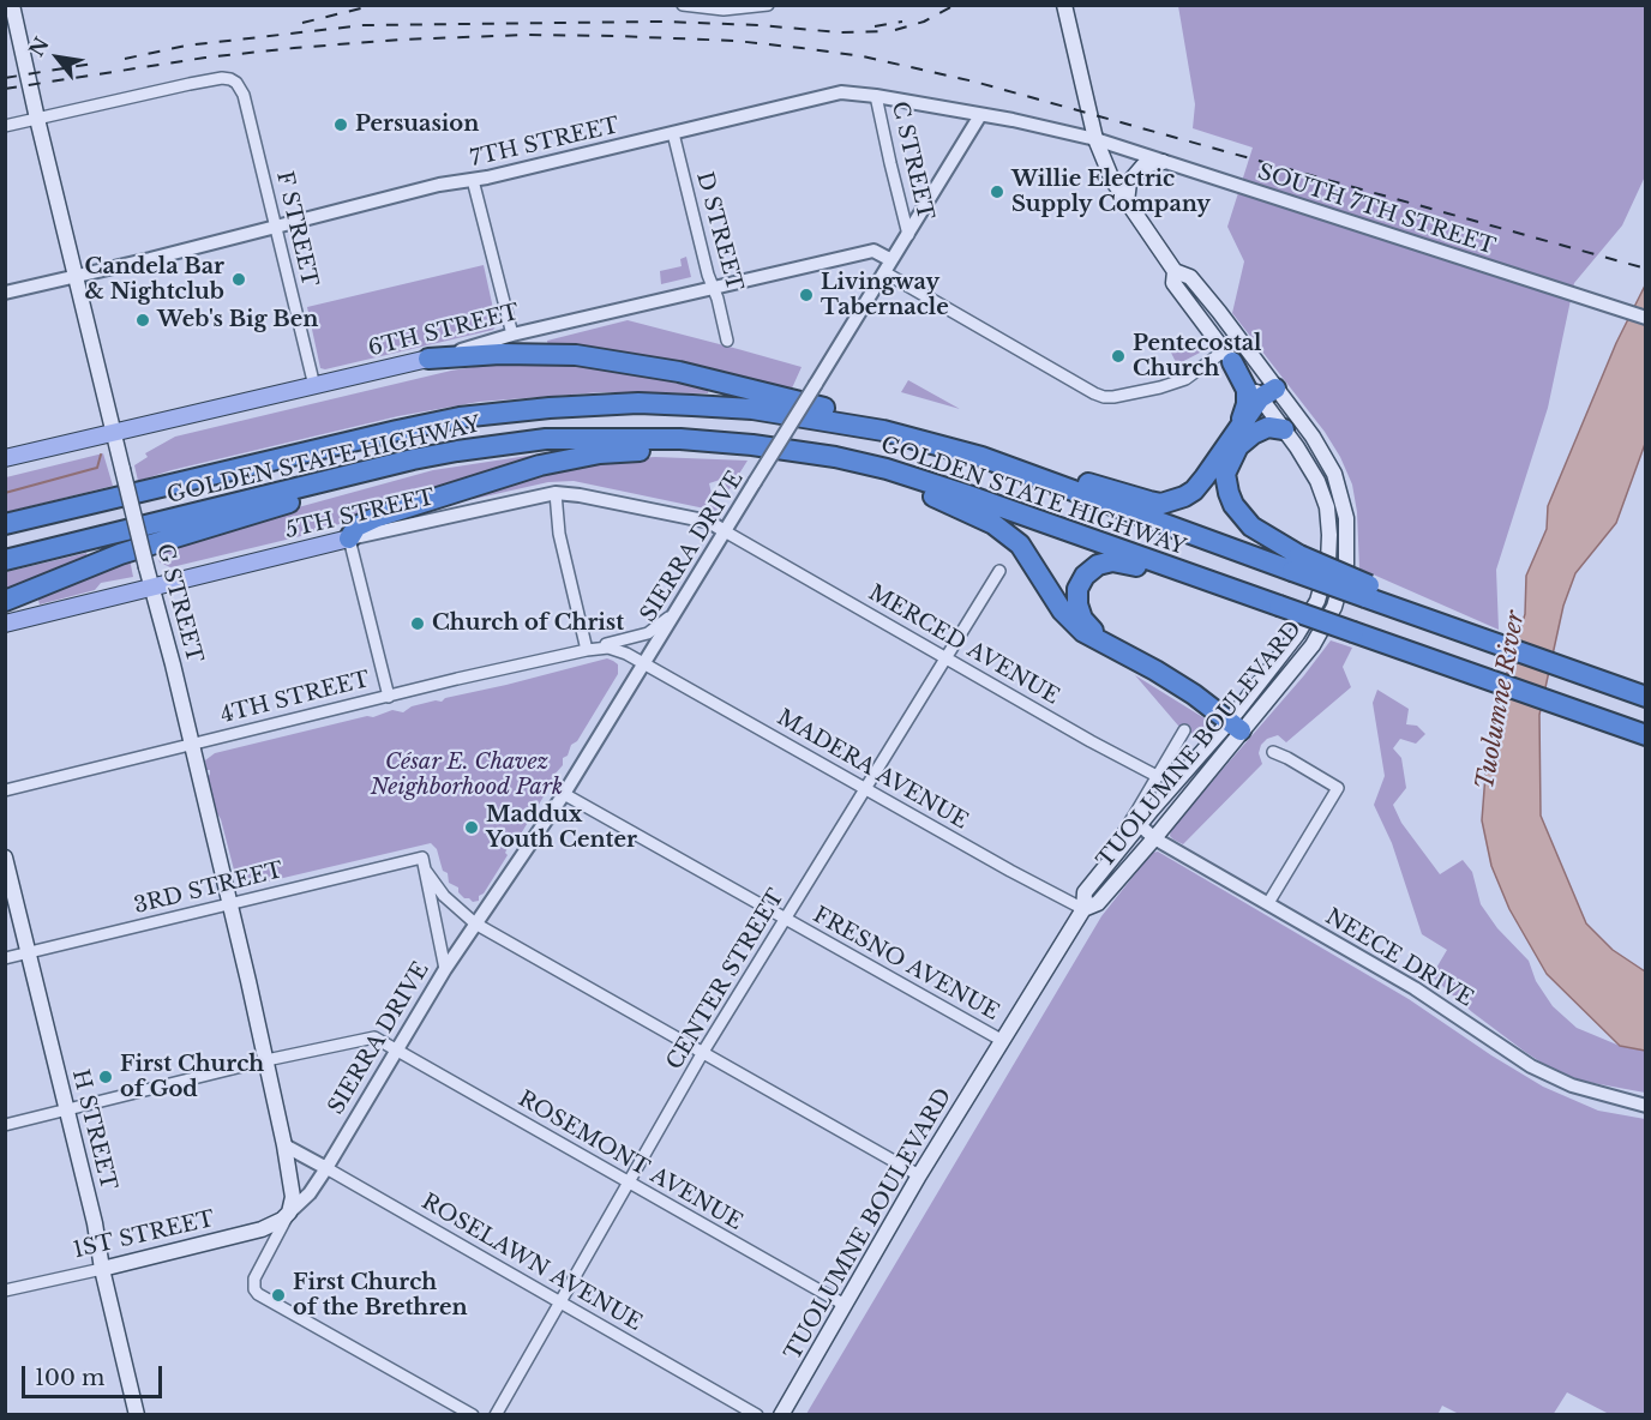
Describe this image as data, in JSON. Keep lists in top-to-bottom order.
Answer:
{
  "streets": {
    "highway": ["GOLDEN STATE HIGHWAY"],
    "main road": [
      "6TH STREET",
      "5TH STREET",
      "G STREET",
      "TUOLUMNE BOULEVARD",
      "H STREET",
      "1ST STREET"
    ],
    "street": [
      "7TH STREET",
      "C STREET",
      "SOUTH 7TH STREET",
      "F STREET",
      "D STREET",
      "SIERRA DRIVE",
      "MERCED AVENUE",
      "4TH STREET",
      "MADERA AVENUE",
      "3RD STREET",
      "NEECE DRIVE",
      "FRESNO AVENUE",
      "CENTER STREET",
      "ROSEMONT AVENUE",
      "ROSELAWN AVENUE"
    ]
  },
  "crossings": [
    ["7TH STREET", "C STREET"],
    ["7TH STREET", "SOUTH 7TH STREET"],
    ["7TH STREET", "F STREET"],
    ["7TH STREET", "D STREET"],
    ["7TH STREET", "SIERRA DRIVE"],
    ["7TH STREET", "G STREET"],
    ["7TH STREET", "TUOLUMNE BOULEVARD"],
    ["C STREET", "SIERRA DRIVE"],
    ["SOUTH 7TH STREET", "TUOLUMNE BOULEVARD"],
    ["F STREET", "6TH STREET"],
    ["F STREET", "G STREET"],
    ["D STREET", "6TH STREET"],
    ["6TH STREET", "SIERRA DRIVE"],
    ["6TH STREET", "G STREET"],
    ["5TH STREET", "SIERRA DRIVE"],
    ["5TH STREET", "G STREET"],
    ["5TH STREET", "MERCED AVENUE"],
    ["SIERRA DRIVE", "G STREET"],
    ["SIERRA DRIVE", "MERCED AVENUE"],
    ["SIERRA DRIVE", "4TH STREET"],
    ["SIERRA DRIVE", "MADERA AVENUE"],
    ["SIERRA DRIVE", "FRESNO AVENUE"],
    ["SIERRA DRIVE", "ROSEMONT AVENUE"],
    ["SIERRA DRIVE", "1ST STREET"],
    ["SIERRA DRIVE", "ROSELAWN AVENUE"],
    ["G STREET", "4TH STREET"],
    ["G STREET", "3RD STREET"],
    ["G STREET", "ROSEMONT AVENUE"],
    ["G STREET", "1ST STREET"],
    ["G STREET", "ROSELAWN AVENUE"],
    ["MERCED AVENUE", "TUOLUMNE BOULEVARD"],
    ["MERCED AVENUE", "CENTER STREET"],
    ["4TH STREET", "MADERA AVENUE"],
    ["TUOLUMNE BOULEVARD", "MADERA AVENUE"],
    ["TUOLUMNE BOULEVARD", "NEECE DRIVE"],
    ["TUOLUMNE BOULEVARD", "FRESNO AVENUE"],
    ["TUOLUMNE BOULEVARD", "ROSEMONT AVENUE"],
    ["MADERA AVENUE", "CENTER STREET"],
    ["3RD STREET", "H STREET"],
    ["FRESNO AVENUE", "CENTER STREET"],
    ["CENTER STREET", "ROSEMONT AVENUE"],
    ["CENTER STREET", "ROSELAWN AVENUE"],
    ["H STREET", "ROSEMONT AVENUE"],
    ["H STREET", "1ST STREET"]
  ],
  "water": ["Tuolumne River"],
  "parks": ["César E. Chavez Neighborhood Park"],
  "places": [
    "Persuasion",
    "Willie Electric Supply Company",
    "Candela Bar & Nightclub",
    "Livingway Tabernacle",
    "Web's Big Ben",
    "Pentecostal Church",
    "Church of Christ",
    "Maddux Youth Center",
    "First Church of God",
    "First Church of the Brethren"
  ],
  "scale_bar": "100 m",
  "north": "top left"
}
